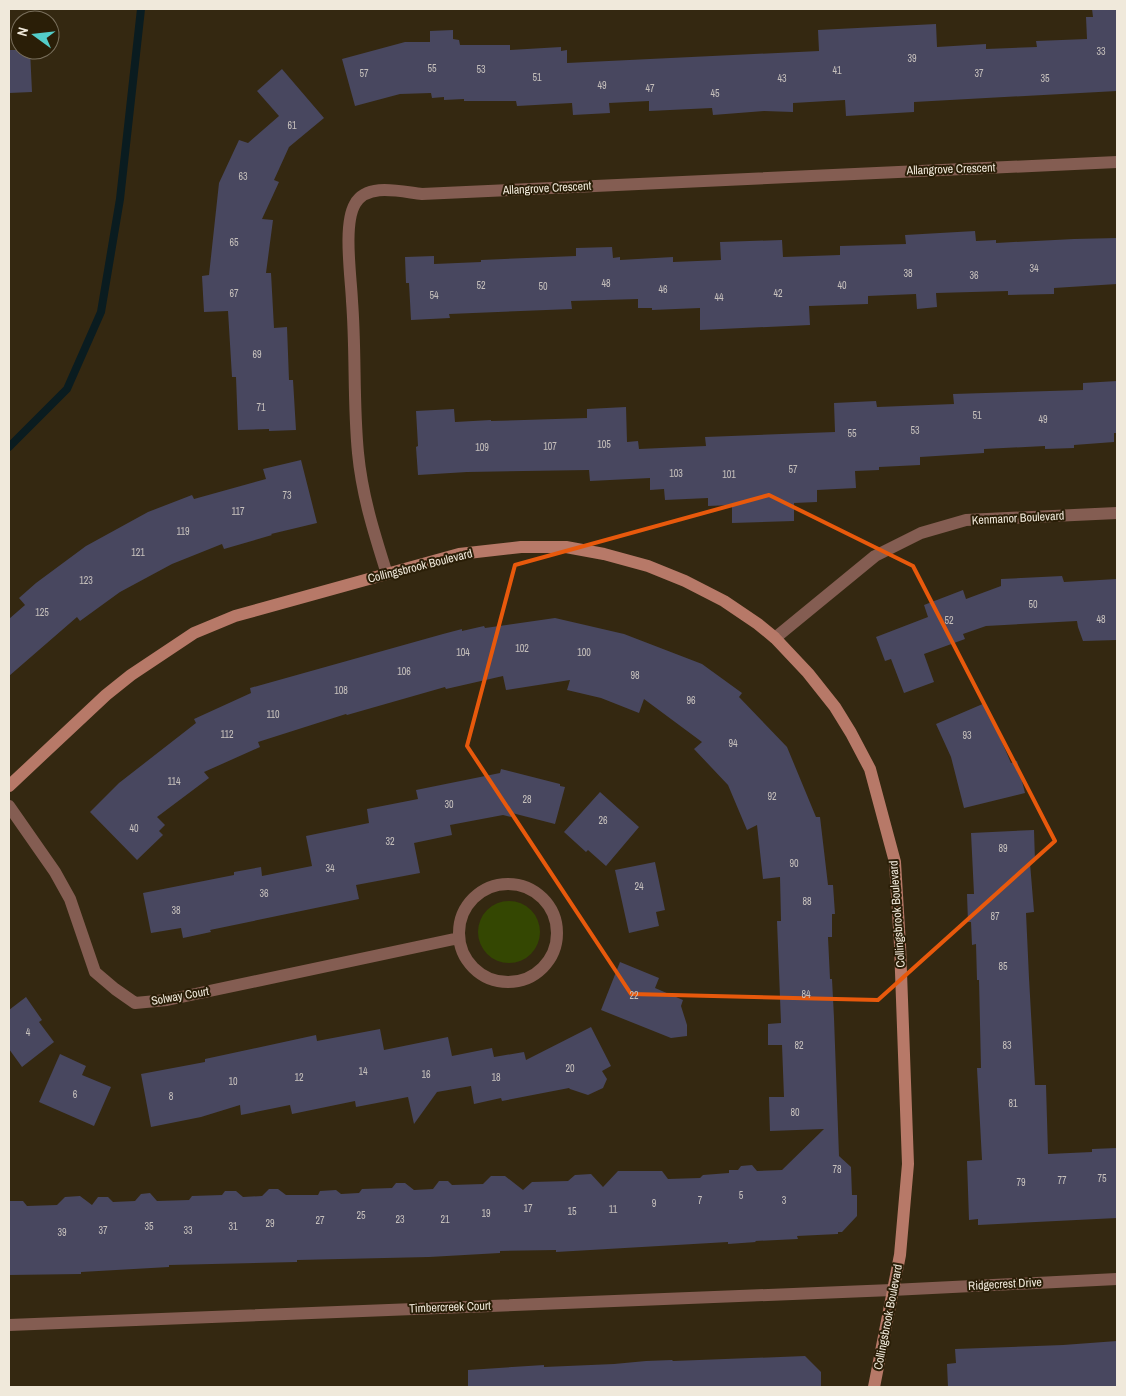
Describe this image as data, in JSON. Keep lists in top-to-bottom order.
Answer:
{
  "streets": {
    "street": [
      "Allangrove Crescent",
      "Kenmanor Boulevard",
      "Collingsbrook Boulevard",
      "Solway Court",
      "Ridgecrest Drive",
      "Timbercreek Court"
    ]
  },
  "crossings": [
    ["Allangrove Crescent", "Collingsbrook Boulevard"],
    ["Kenmanor Boulevard", "Collingsbrook Boulevard"],
    ["Collingsbrook Boulevard", "Ridgecrest Drive"],
    ["Collingsbrook Boulevard", "Timbercreek Court"],
    ["Ridgecrest Drive", "Timbercreek Court"]
  ],
  "house_numbers": [
    "33",
    "39",
    "55",
    "53",
    "41",
    "57",
    "37",
    "51",
    "43",
    "35",
    "49",
    "47",
    "45",
    "61",
    "63",
    "65",
    "34",
    "38",
    "36",
    "48",
    "52",
    "40",
    "50",
    "46",
    "67",
    "42",
    "54",
    "44",
    "69",
    "71",
    "51",
    "49",
    "53",
    "55",
    "105",
    "107",
    "109",
    "57",
    "103",
    "101",
    "73",
    "117",
    "119",
    "121",
    "123",
    "50",
    "125",
    "48",
    "52",
    "102",
    "104",
    "100",
    "106",
    "98",
    "108",
    "96",
    "110",
    "112",
    "93",
    "94",
    "114",
    "92",
    "28",
    "30",
    "26",
    "40",
    "32",
    "89",
    "90",
    "34",
    "24",
    "36",
    "88",
    "38",
    "87",
    "85",
    "84",
    "22",
    "4",
    "82",
    "83",
    "20",
    "14",
    "16",
    "12",
    "18",
    "10",
    "6",
    "8",
    "81",
    "80",
    "78",
    "75",
    "77",
    "79",
    "5",
    "7",
    "3",
    "9",
    "17",
    "11",
    "15",
    "19",
    "25",
    "23",
    "21",
    "27",
    "29",
    "35",
    "31",
    "37",
    "33",
    "39"
  ],
  "north": "left"
}
